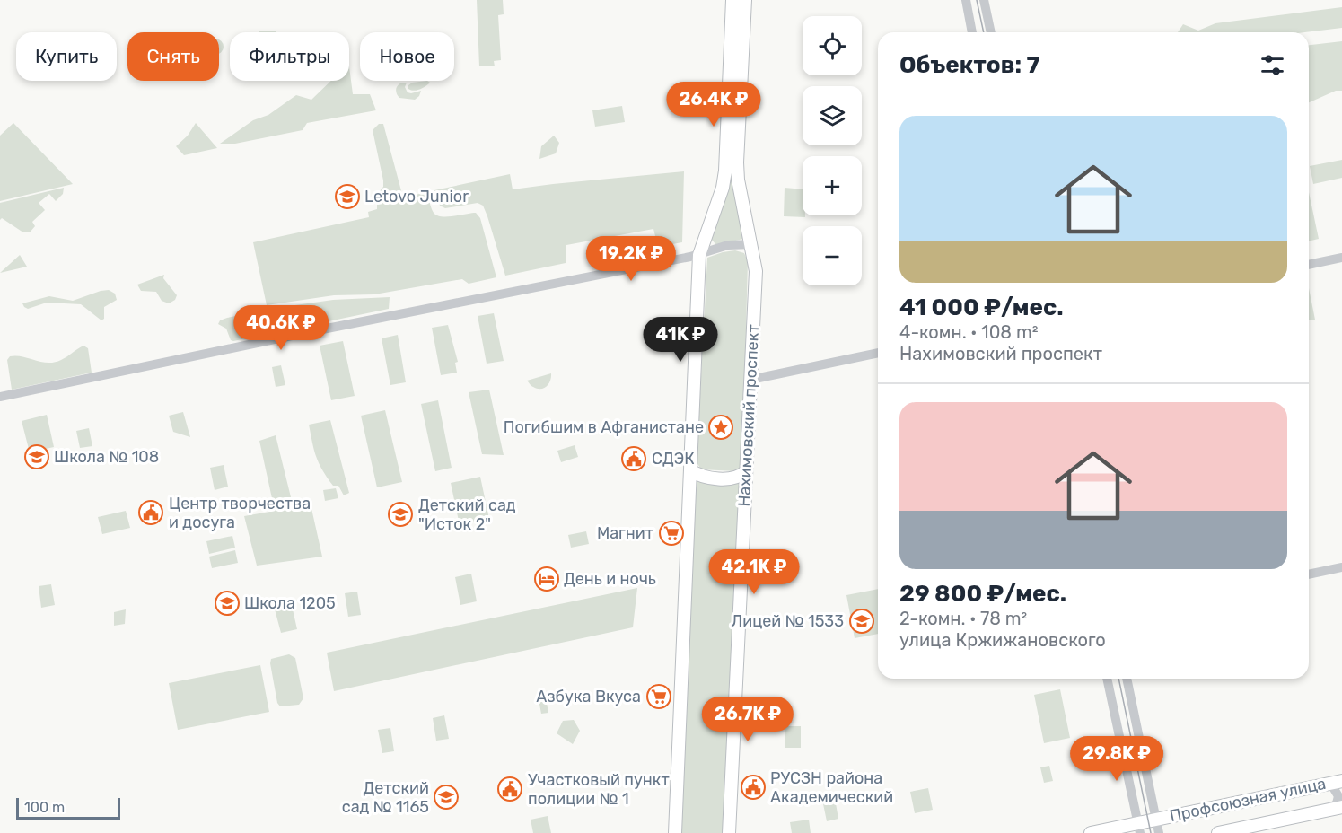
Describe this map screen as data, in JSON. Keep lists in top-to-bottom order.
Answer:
{
  "streets": {
    "main road": ["Нахимовский проспект", "Профсоюзная улица"]
  },
  "places": {
    "school or university": [
      "Letovo Junior",
      "Школа № 108",
      "Детский сад \"Исток 2\"",
      "Школа 1205",
      "Лицей № 1533",
      "Детский сад № 1165"
    ],
    "place": ["Погибшим в Афганистане"],
    "public building": [
      "СДЭК",
      "Центр творчества и досуга",
      "РУСЗН района Академический",
      "Участковый пункт полиции № 1"
    ],
    "supermarket": ["Магнит", "Азбука Вкуса"],
    "hotel": ["День и ночь"]
  },
  "scale_bar": "100 m",
  "page": {
    "map_buttons": ["+", "−"],
    "chip": [
      "Купить",
      "Снять",
      "Фильтры",
      "Новое"
    ],
    "heading": "Объектов: 7",
    "price": [
      "26.4K ₽",
      "19.2K ₽",
      "40.6K ₽",
      "41K ₽",
      "42.1K ₽",
      "26.7K ₽",
      "29.8K ₽"
    ],
    "list": [
      {
        "name": "41 000 ₽/мес.",
        "note": "4-комн. · 108 m² · Нахимовский проспект"
      },
      {
        "name": "29 800 ₽/мес.",
        "note": "2-комн. · 78 m² · улица Кржижановского"
      }
    ],
    "scale": "100 m"
  }
}
